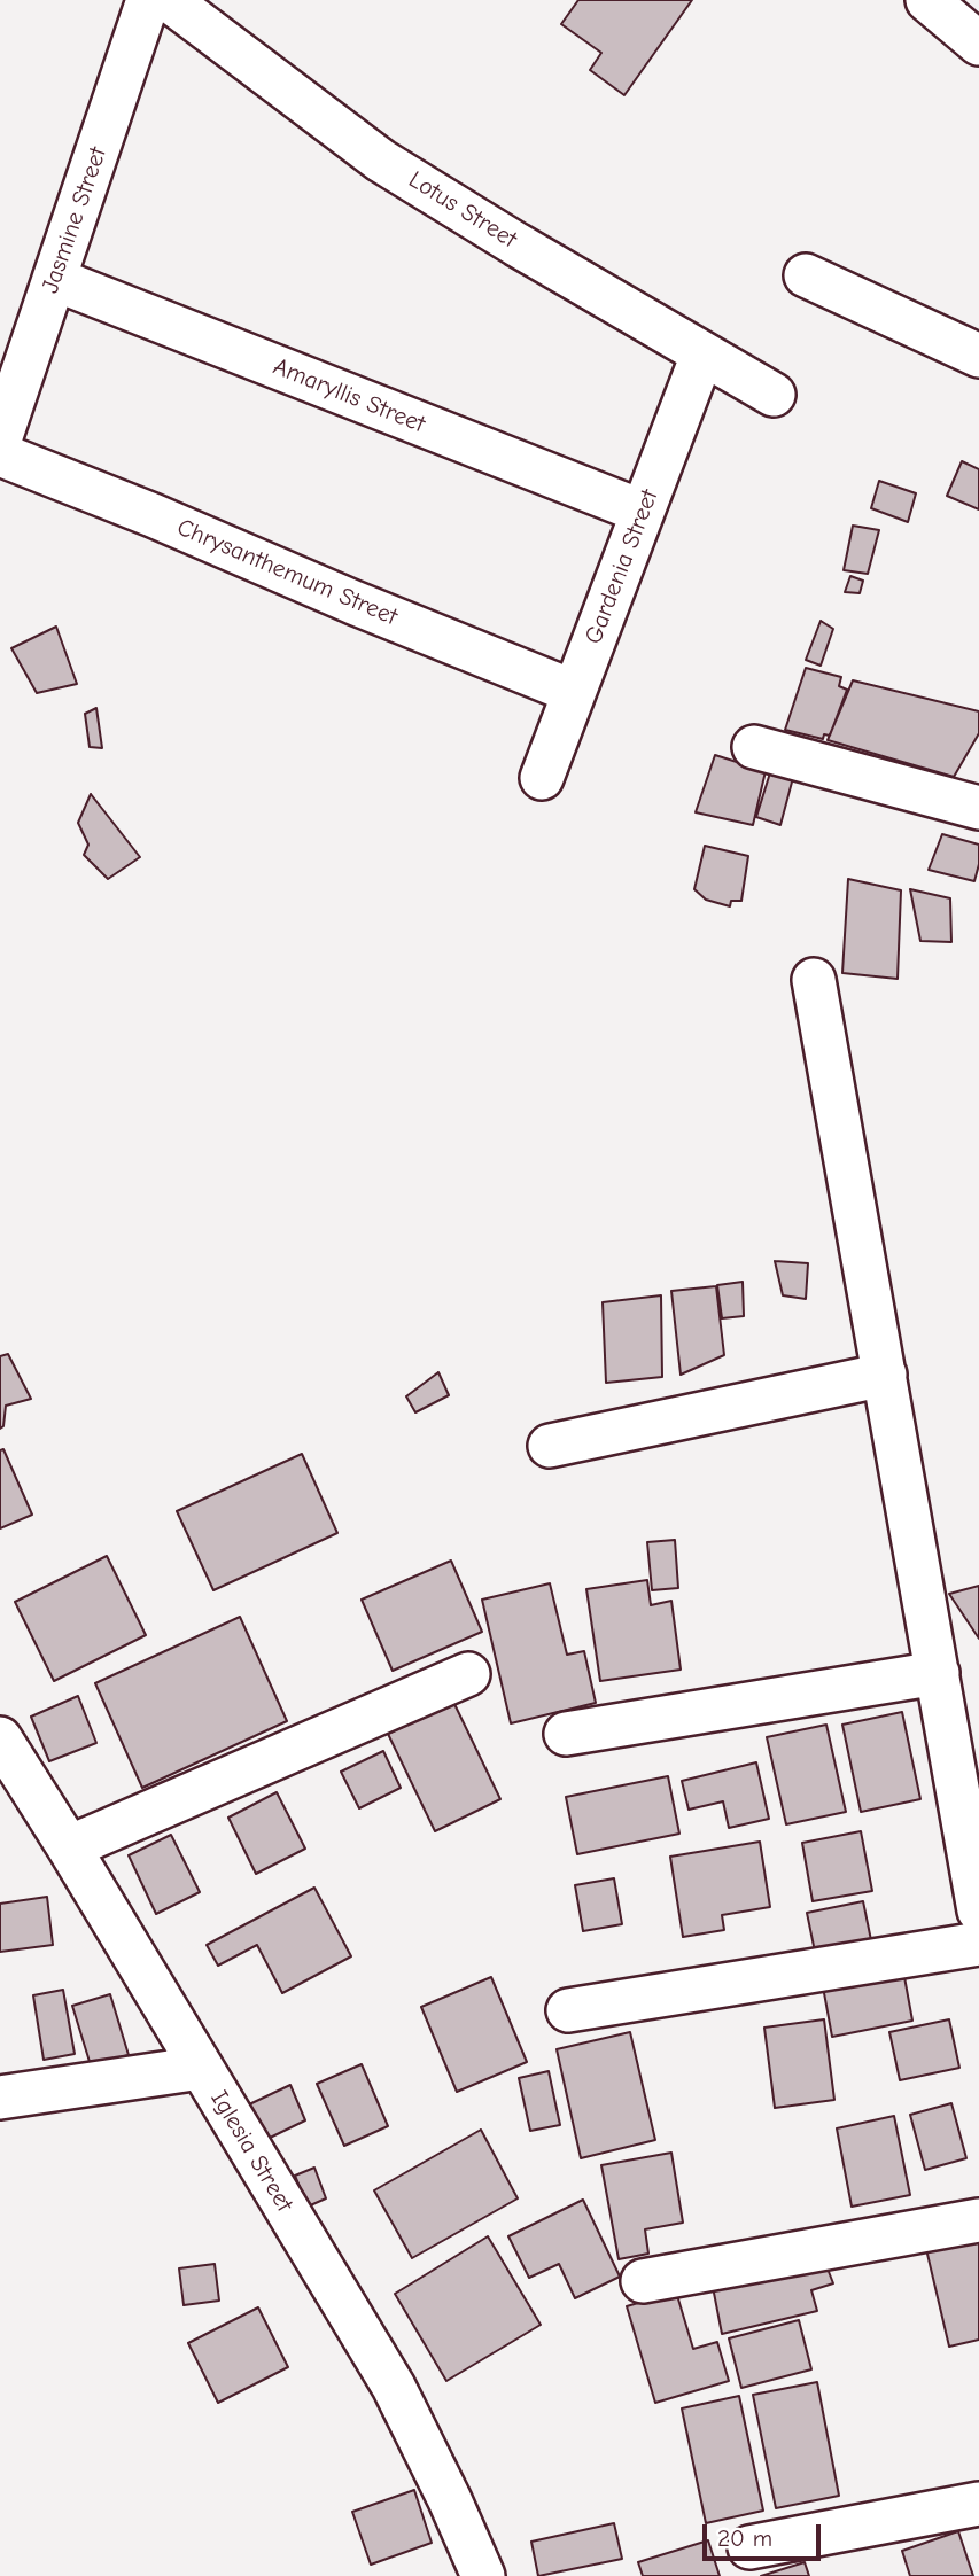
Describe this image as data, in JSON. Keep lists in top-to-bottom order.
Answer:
{
  "streets": {
    "street": [
      "Lotus Street",
      "Jasmine Street",
      "Amaryllis Street",
      "Gardenia Street",
      "Chrysanthemum Street",
      "Iglesia Street"
    ]
  },
  "crossings": [
    ["Lotus Street", "Gardenia Street"],
    ["Jasmine Street", "Amaryllis Street"],
    ["Amaryllis Street", "Gardenia Street"],
    ["Gardenia Street", "Chrysanthemum Street"]
  ],
  "scale_bar": "20 m"
}
